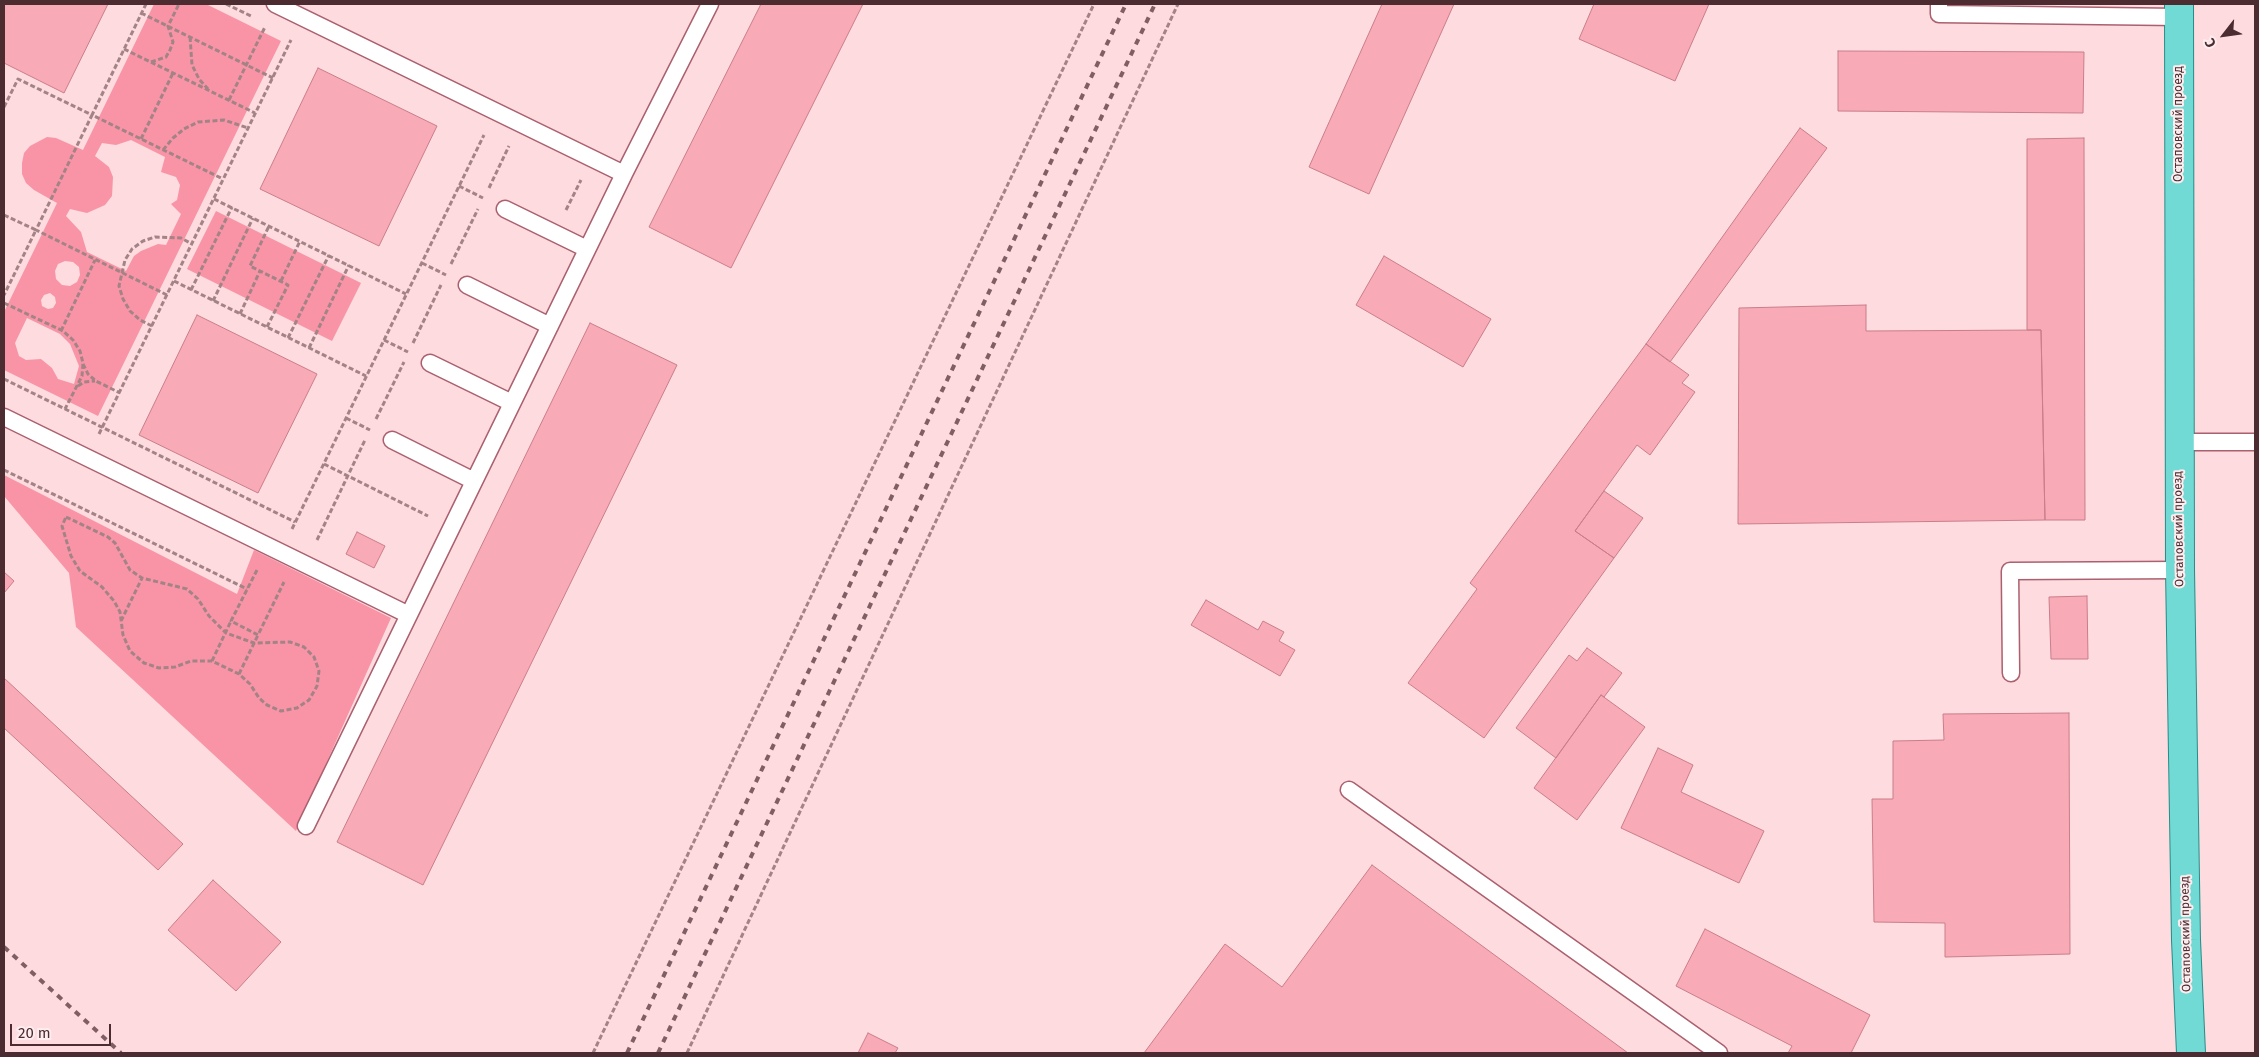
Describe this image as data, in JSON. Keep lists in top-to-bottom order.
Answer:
{
  "streets": {
    "main road": ["Остаповский проезд"]
  },
  "scale_bar": "20 m",
  "north": "bottom left"
}
